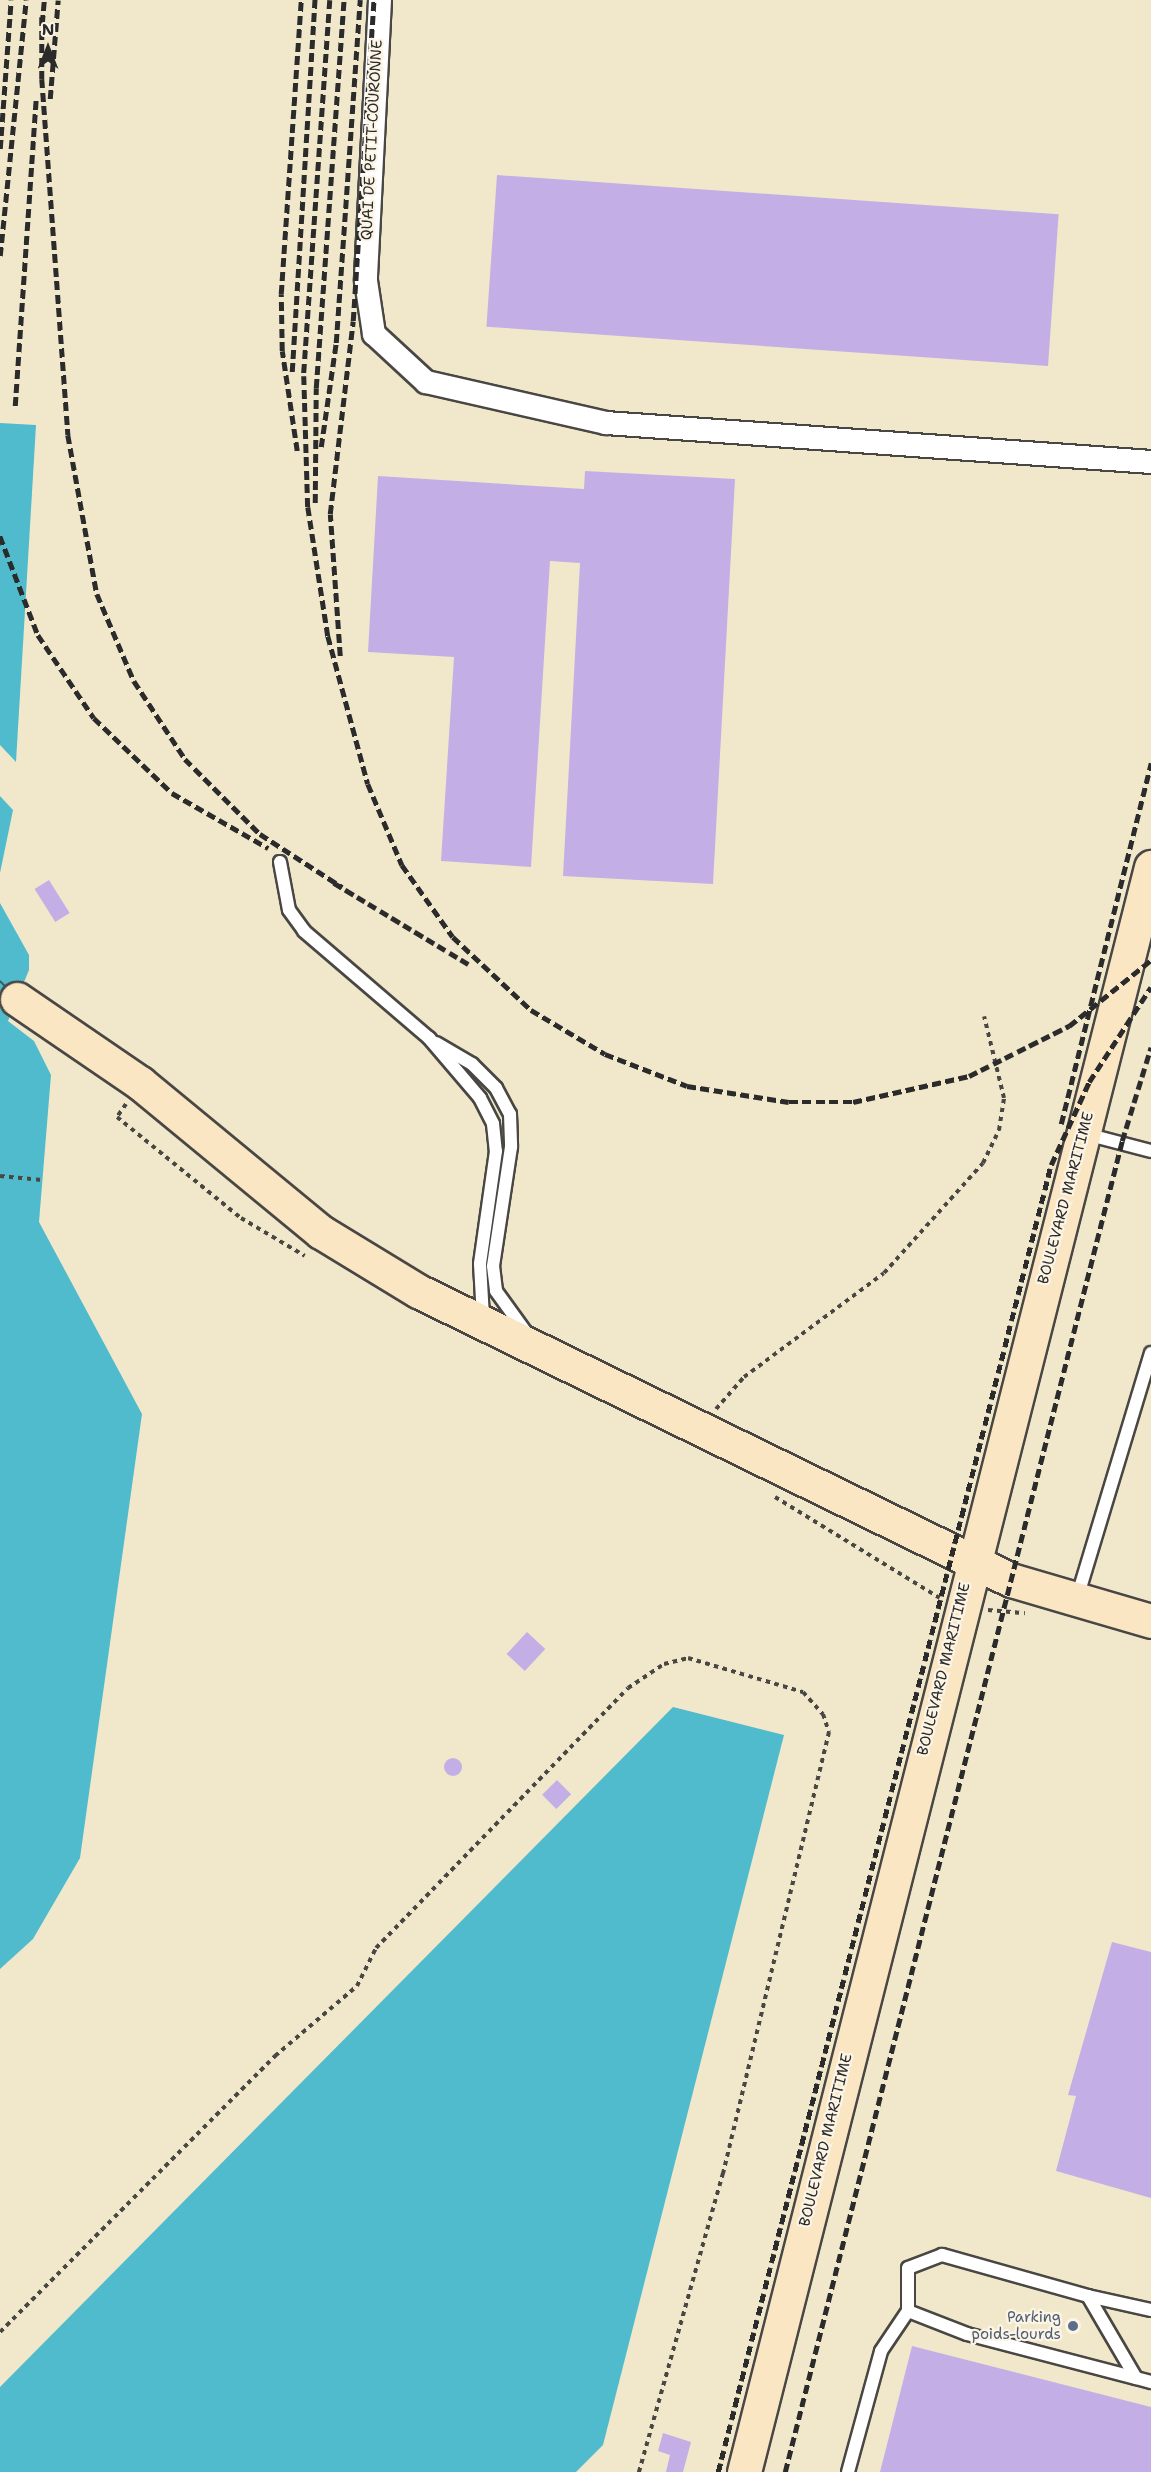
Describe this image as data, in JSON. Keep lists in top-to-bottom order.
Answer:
{
  "streets": {
    "street": ["QUAI DE PETIT-COURONNE", "BOULEVARD MARITIME"]
  },
  "places": ["Parking poids-lourds"],
  "north": "top"
}
